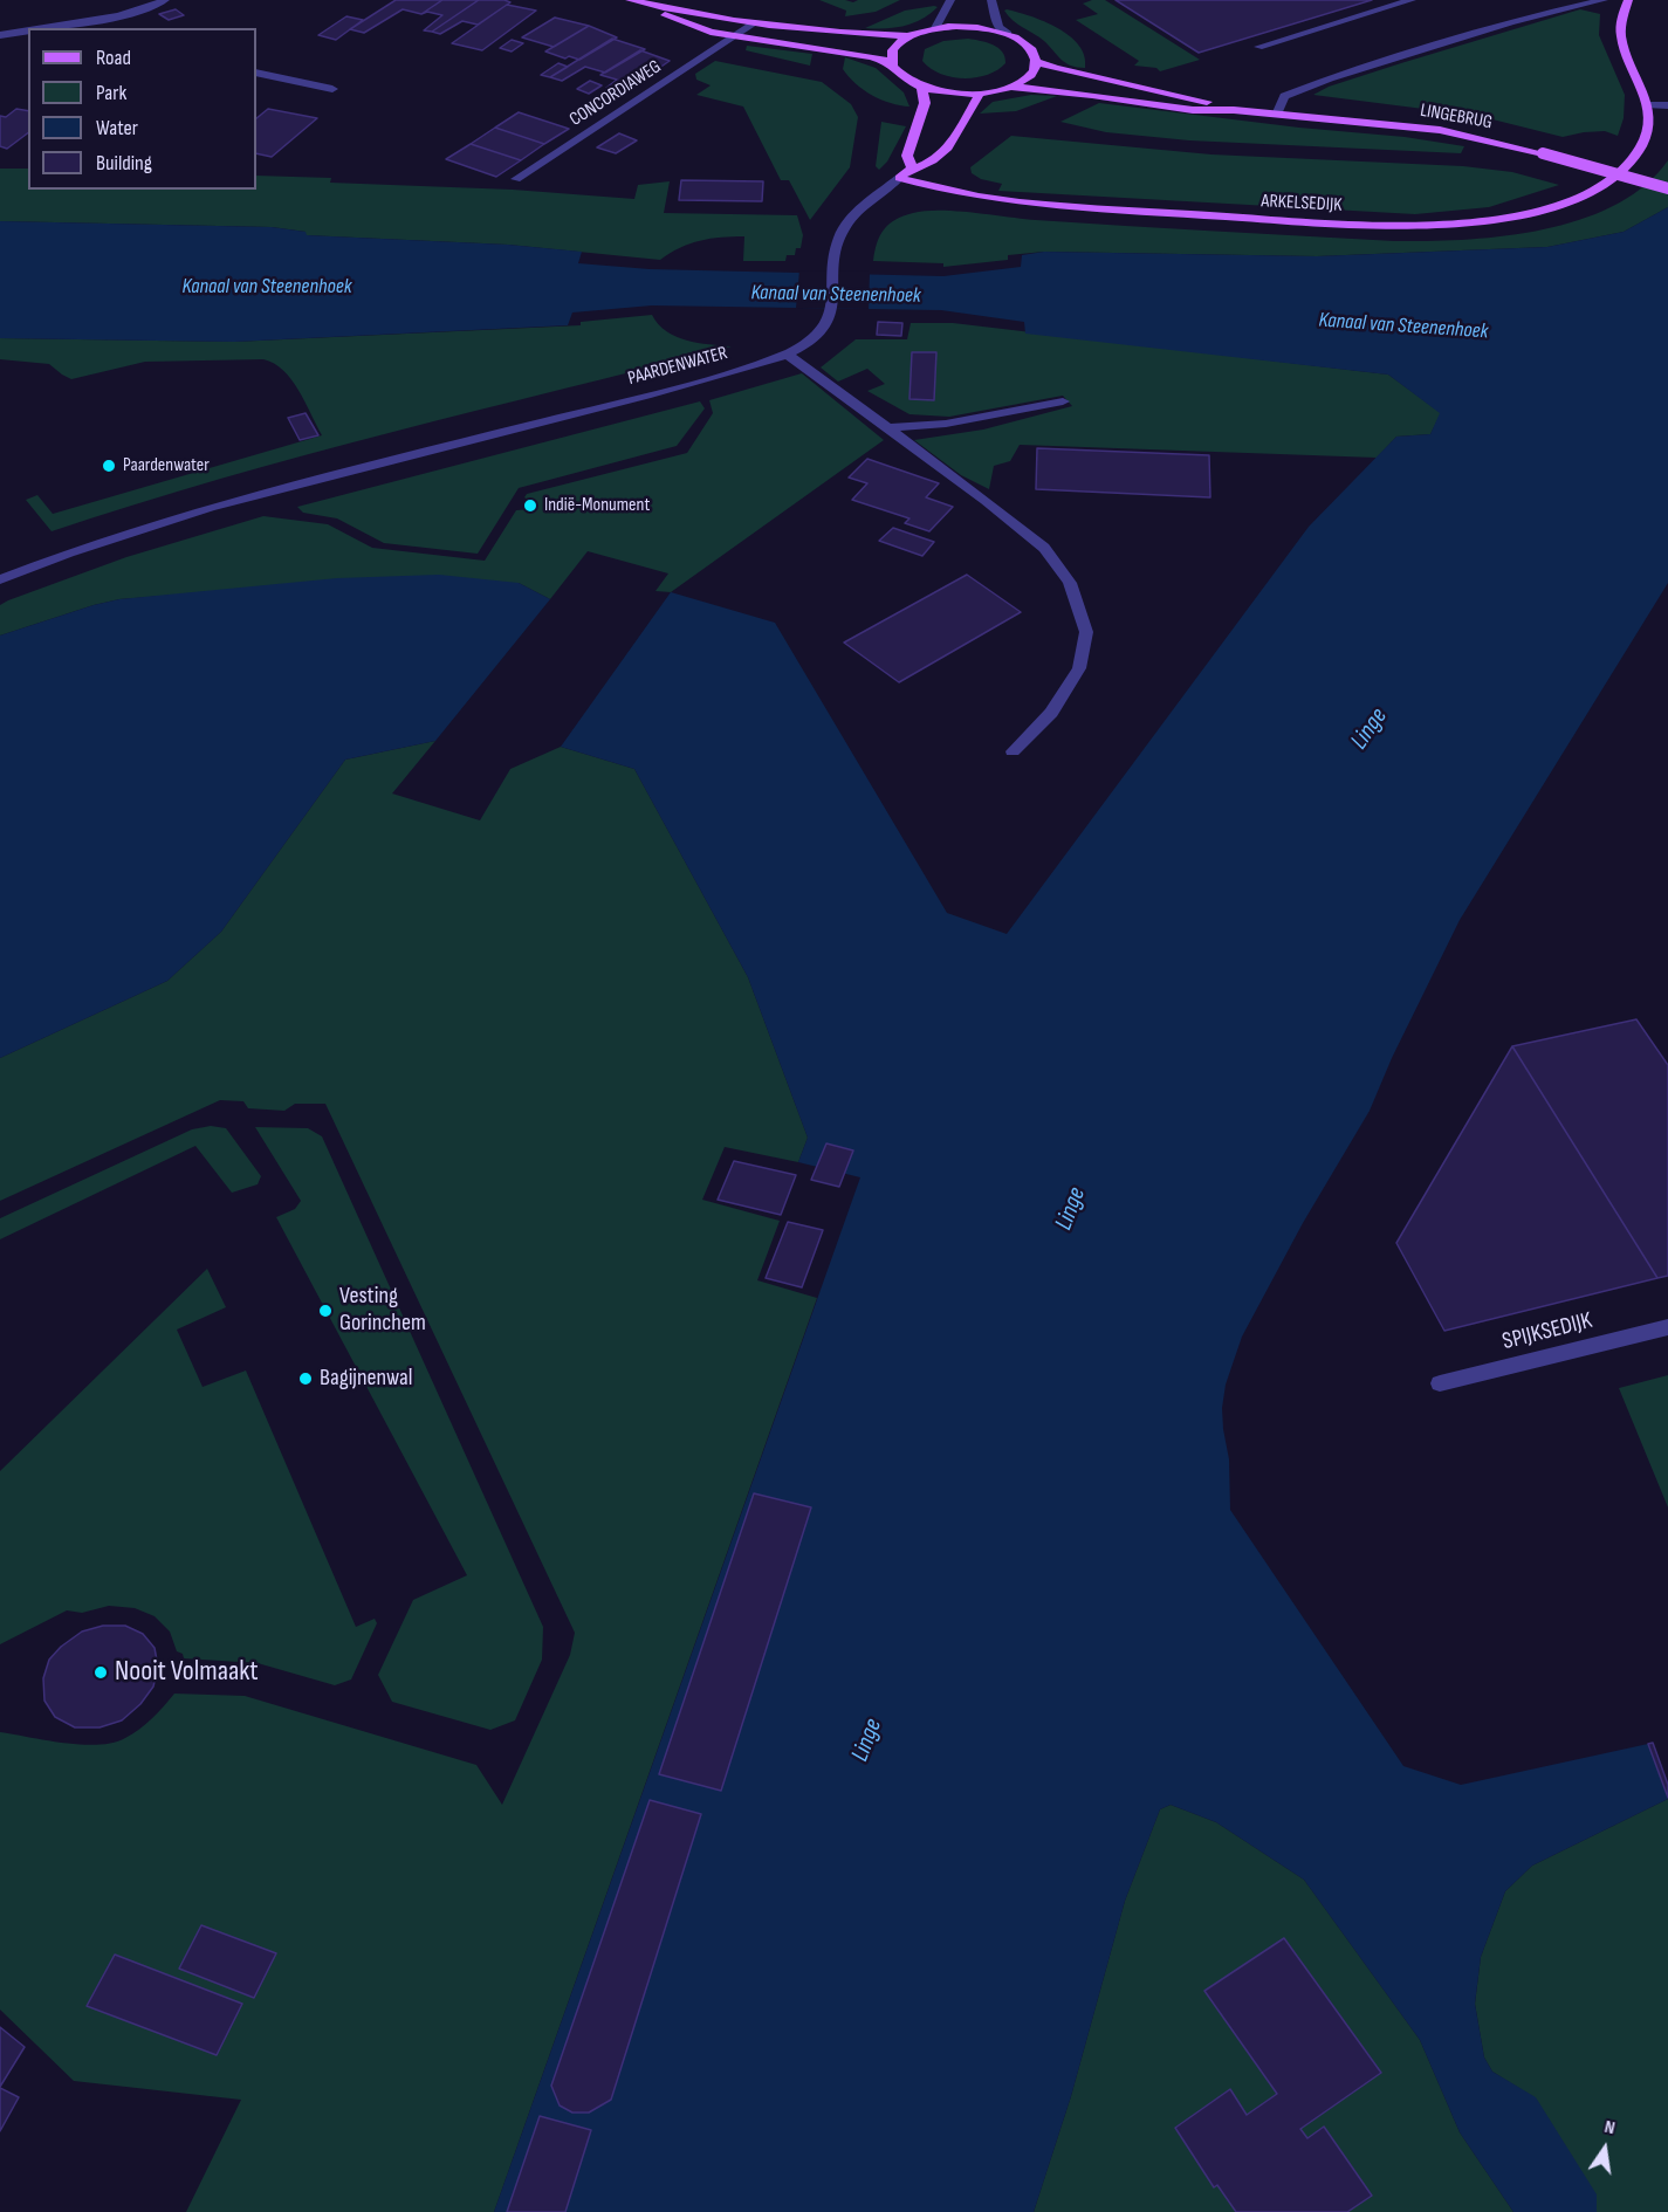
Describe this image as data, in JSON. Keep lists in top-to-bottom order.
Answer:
{
  "streets": {
    "main road": ["LINGEBRUG", "ARKELSEDIJK"],
    "street": ["CONCORDIAWEG", "PAARDENWATER", "SPIJKSEDIJK"]
  },
  "crossings": [
    ["ARKELSEDIJK", "PAARDENWATER"]
  ],
  "water": ["Kanaal van Steenenhoek", "Linge"],
  "places": [
    "Paardenwater",
    "Indië-Monument",
    "Vesting Gorinchem",
    "Bagijnenwal",
    "Nooit Volmaakt"
  ],
  "legend": [
    "Road",
    "Park",
    "Water",
    "Building"
  ],
  "north": "top"
}
